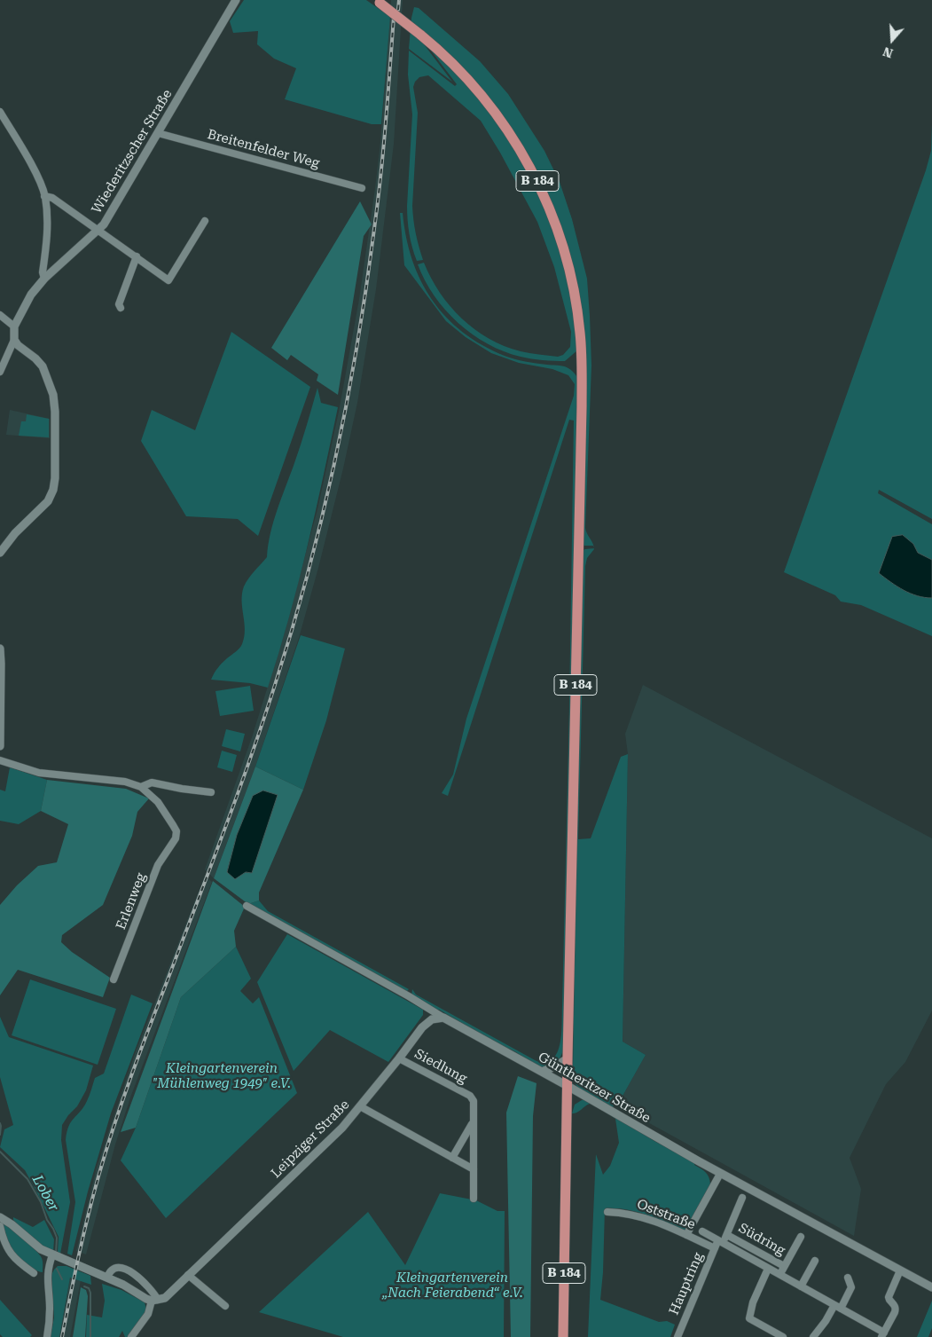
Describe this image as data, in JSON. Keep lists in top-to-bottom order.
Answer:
{
  "streets": {
    "main road": ["B 184"],
    "street": [
      "Breitenfelder Weg",
      "Wiederitzscher Straße",
      "Erlenweg",
      "Siedlung",
      "Güntheritzer Straße",
      "Leipziger Straße",
      "Oststraße",
      "Südring",
      "Hauptring"
    ]
  },
  "crossings": [
    ["Breitenfelder Weg", "Wiederitzscher Straße"],
    ["B 184", "Güntheritzer Straße"],
    ["Siedlung", "Leipziger Straße"],
    ["Güntheritzer Straße", "Leipziger Straße"],
    ["Güntheritzer Straße", "Südring"],
    ["Oststraße", "Hauptring"],
    ["Südring", "Hauptring"]
  ],
  "water": ["Lober"],
  "parks": ["Kleingartenverein \"Mühlenweg 1949\" e.V.", "Kleingartenverein „Nach Feierabend“ e.V."],
  "north": "bottom"
}
